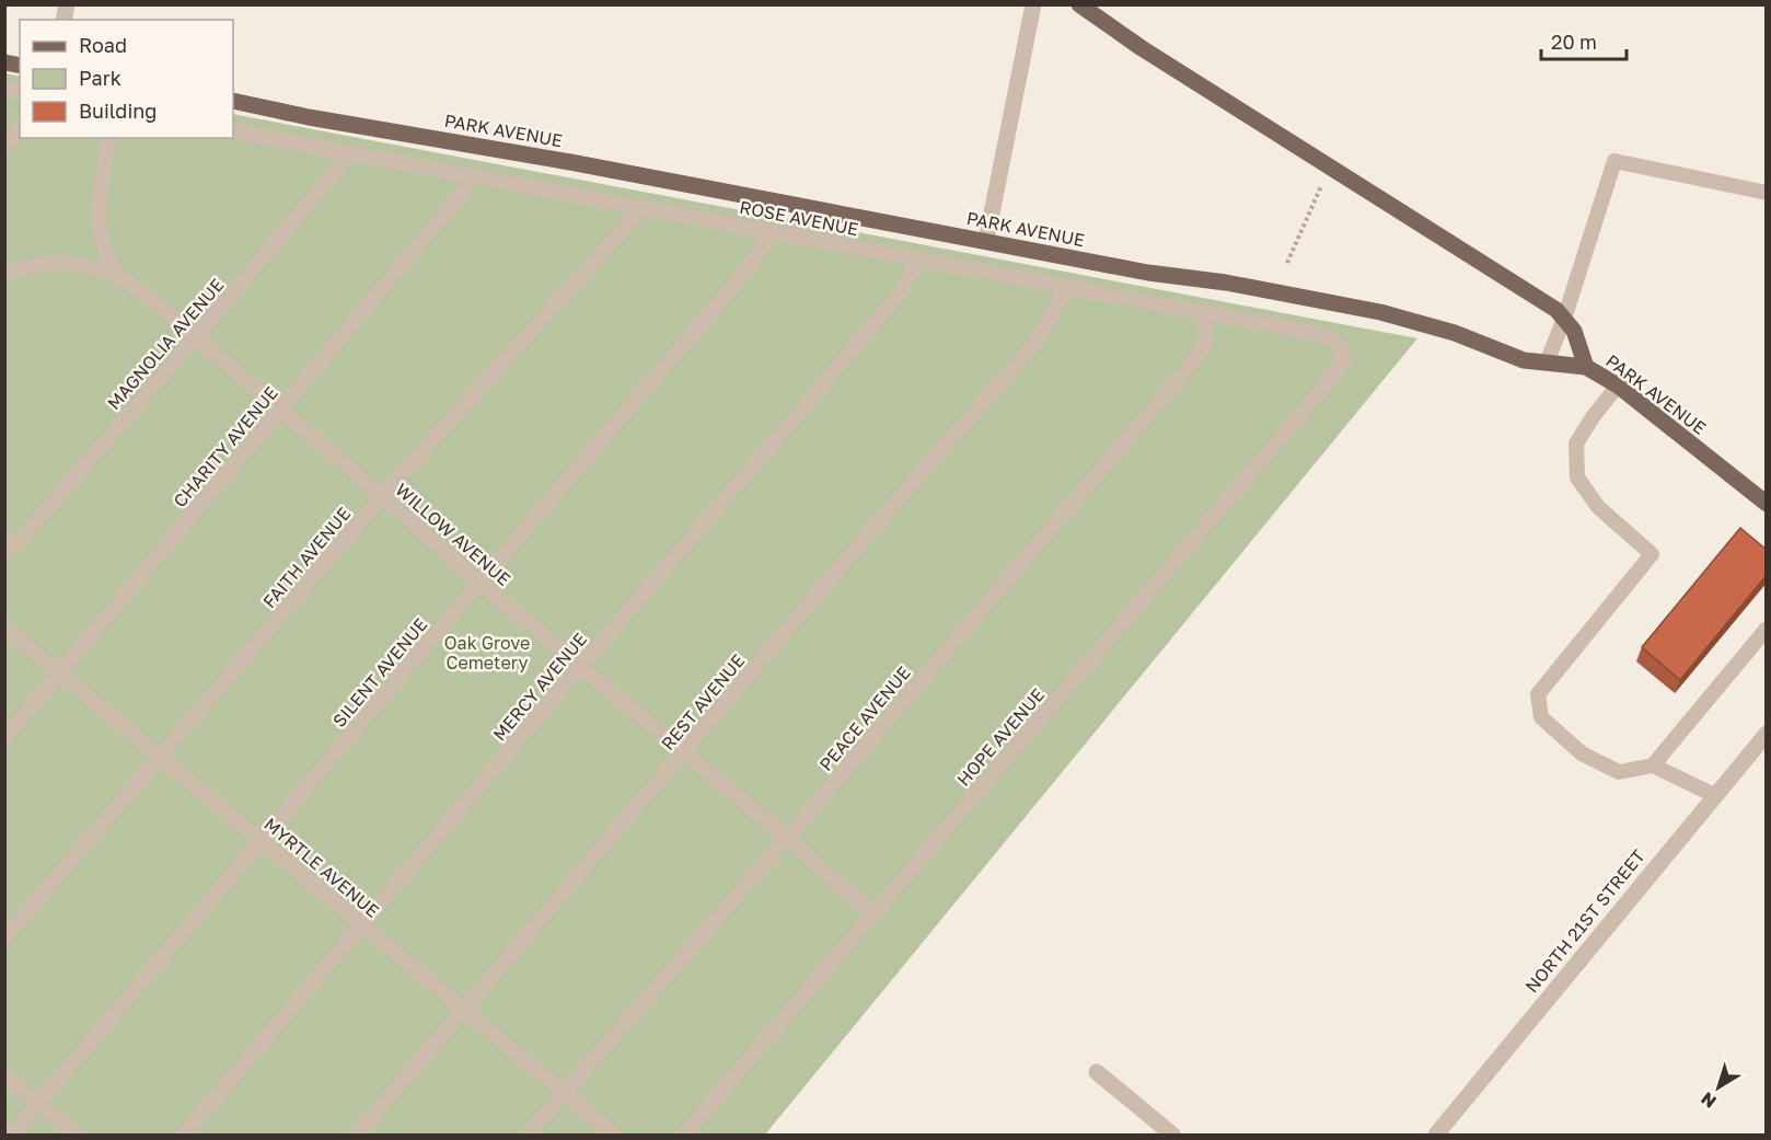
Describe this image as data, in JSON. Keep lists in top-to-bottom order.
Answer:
{
  "streets": {
    "main road": ["PARK AVENUE"],
    "street": ["NORTH 21ST STREET"],
    "lane": [
      "ROSE AVENUE",
      "MAGNOLIA AVENUE",
      "CHARITY AVENUE",
      "WILLOW AVENUE",
      "FAITH AVENUE",
      "SILENT AVENUE",
      "MERCY AVENUE",
      "REST AVENUE",
      "PEACE AVENUE",
      "HOPE AVENUE",
      "MYRTLE AVENUE"
    ]
  },
  "crossings": [
    ["ROSE AVENUE", "MAGNOLIA AVENUE"],
    ["ROSE AVENUE", "CHARITY AVENUE"],
    ["ROSE AVENUE", "FAITH AVENUE"],
    ["ROSE AVENUE", "SILENT AVENUE"],
    ["ROSE AVENUE", "MERCY AVENUE"],
    ["ROSE AVENUE", "REST AVENUE"],
    ["ROSE AVENUE", "PEACE AVENUE"],
    ["ROSE AVENUE", "HOPE AVENUE"],
    ["MAGNOLIA AVENUE", "WILLOW AVENUE"],
    ["CHARITY AVENUE", "WILLOW AVENUE"],
    ["CHARITY AVENUE", "MYRTLE AVENUE"],
    ["WILLOW AVENUE", "FAITH AVENUE"],
    ["WILLOW AVENUE", "SILENT AVENUE"],
    ["WILLOW AVENUE", "MERCY AVENUE"],
    ["WILLOW AVENUE", "REST AVENUE"],
    ["WILLOW AVENUE", "PEACE AVENUE"],
    ["WILLOW AVENUE", "HOPE AVENUE"],
    ["FAITH AVENUE", "MYRTLE AVENUE"],
    ["SILENT AVENUE", "MYRTLE AVENUE"],
    ["MERCY AVENUE", "MYRTLE AVENUE"],
    ["REST AVENUE", "MYRTLE AVENUE"],
    ["PEACE AVENUE", "MYRTLE AVENUE"]
  ],
  "parks": ["Oak Grove Cemetery"],
  "legend": ["Road", "Park", "Building"],
  "scale_bar": "20 m",
  "north": "bottom left"
}
